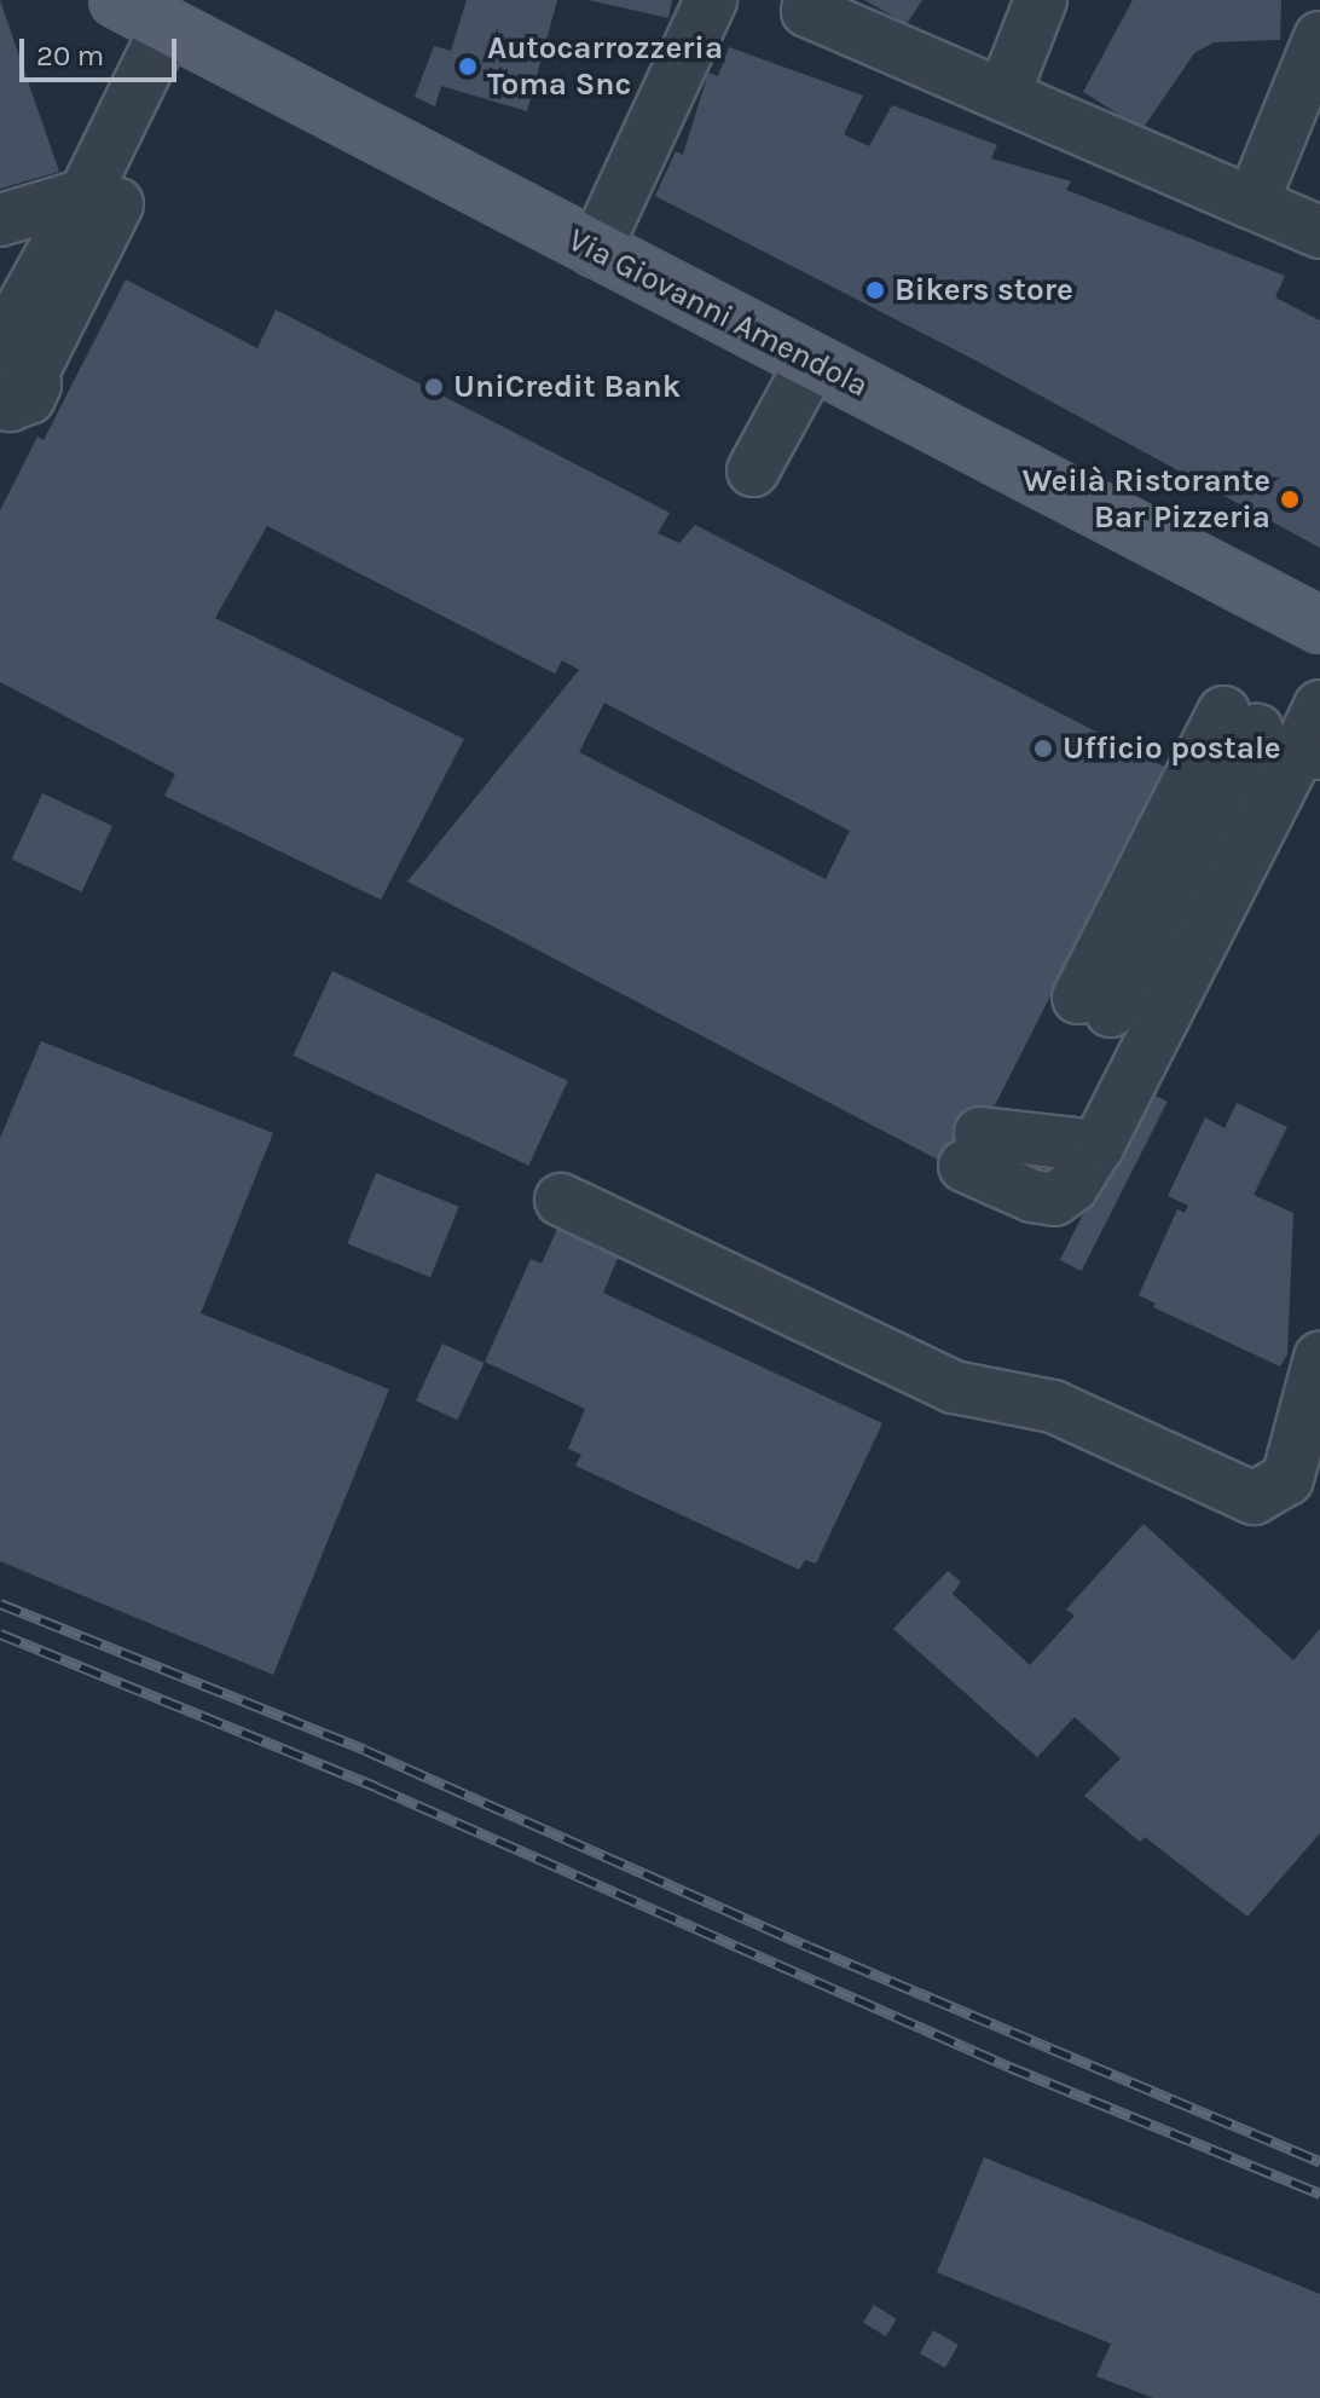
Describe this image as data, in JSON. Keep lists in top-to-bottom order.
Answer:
{
  "streets": {
    "main road": ["Via Giovanni Amendola"]
  },
  "places": [
    "Autocarrozzeria Toma Snc",
    "Bikers store",
    "UniCredit Bank",
    "Weilà Ristorante Bar Pizzeria",
    "Ufficio postale"
  ],
  "scale_bar": "20 m"
}
